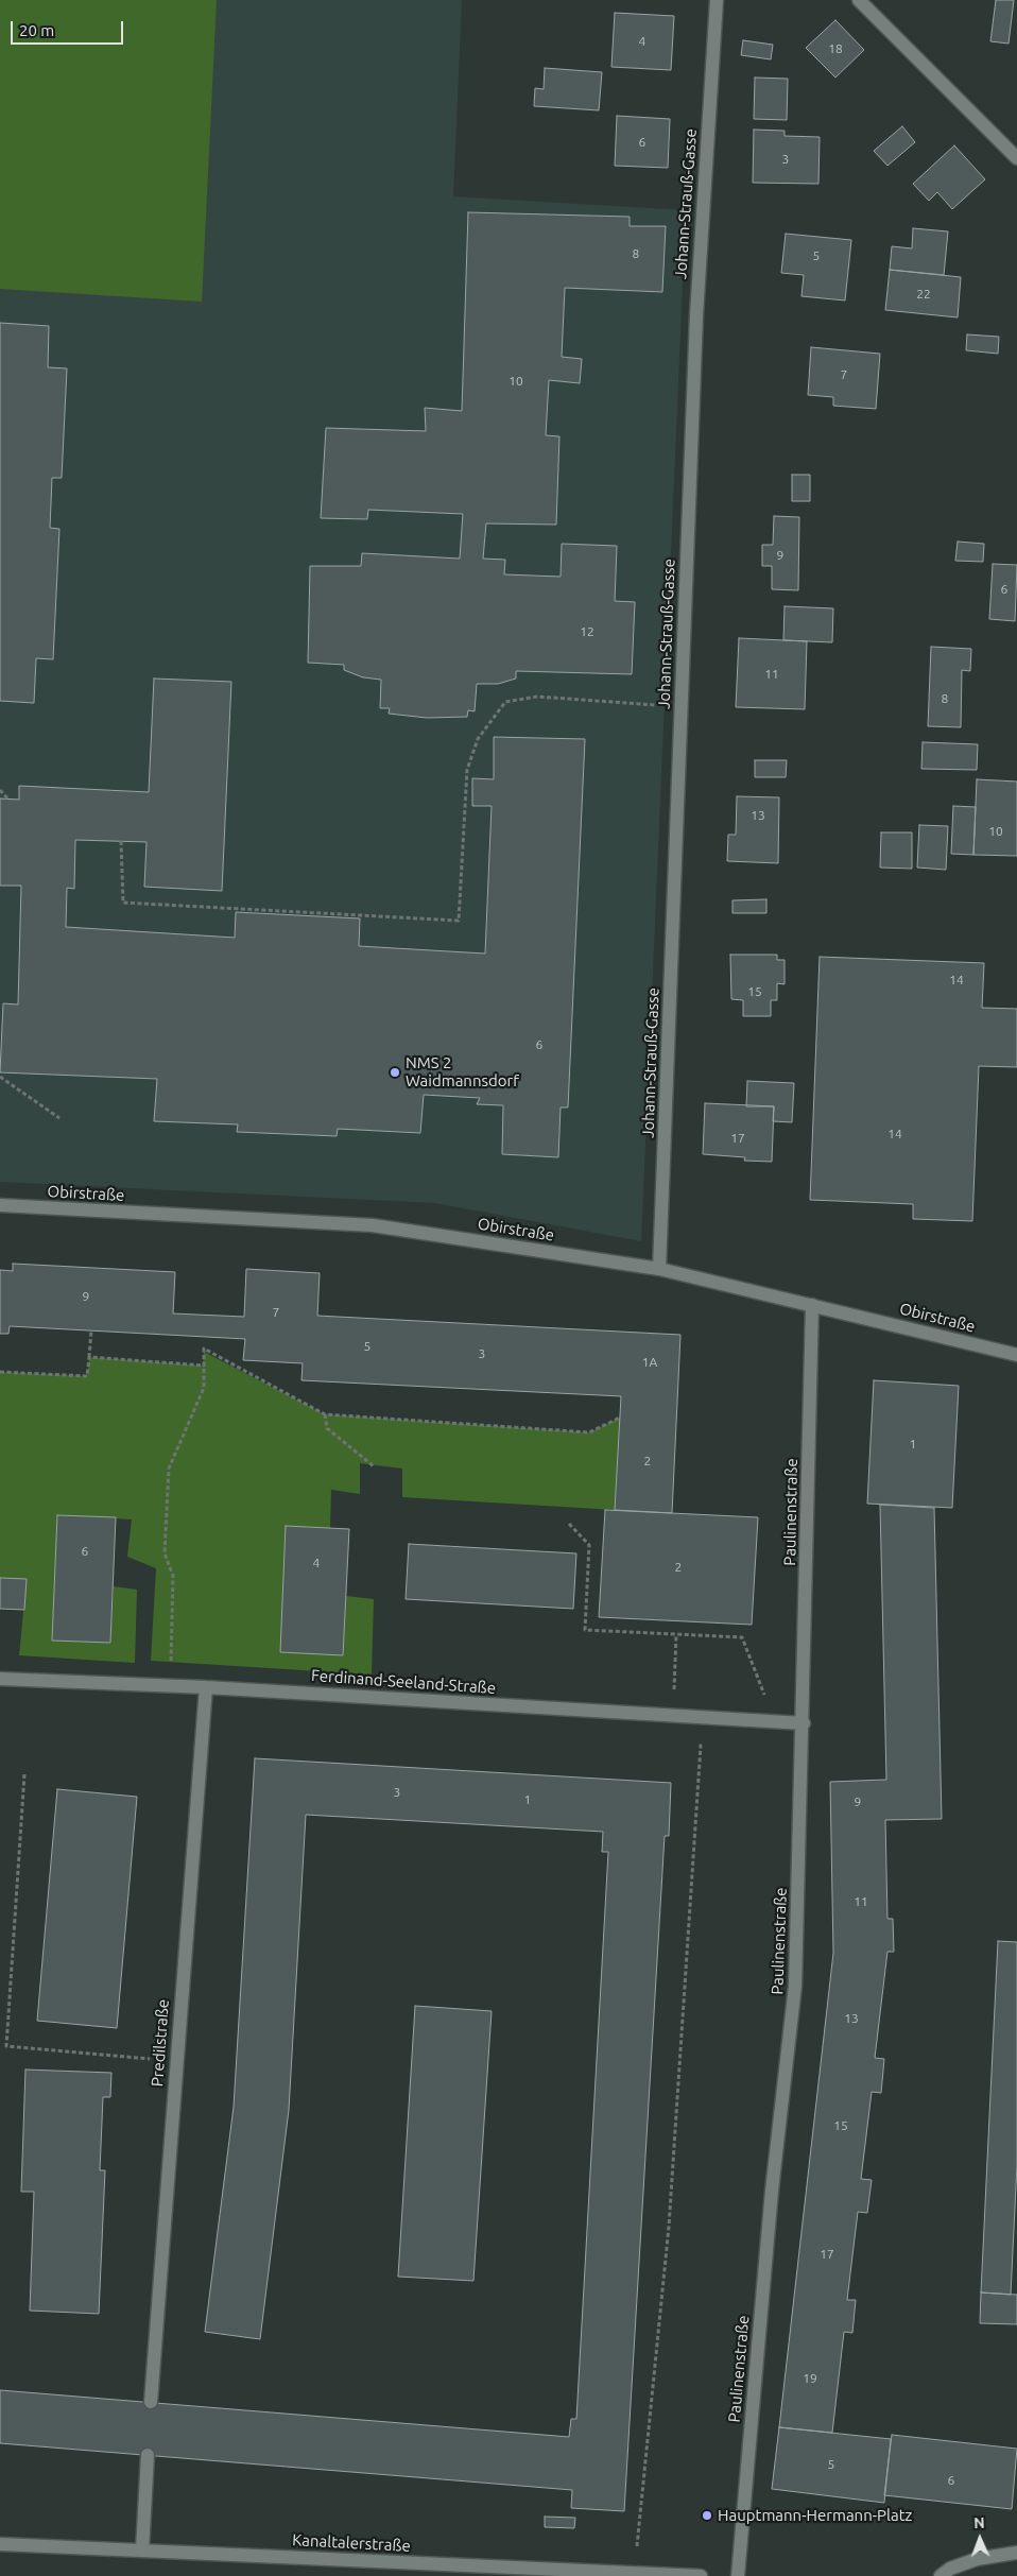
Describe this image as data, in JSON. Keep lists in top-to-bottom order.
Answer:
{
  "streets": {
    "street": [
      "Johann-Strauß-Gasse",
      "Obirstraße",
      "Paulinenstraße",
      "Ferdinand-Seeland-Straße",
      "Predilstraße",
      "Kanaltalerstraße"
    ]
  },
  "crossings": [
    ["Johann-Strauß-Gasse", "Obirstraße"],
    ["Obirstraße", "Paulinenstraße"],
    ["Paulinenstraße", "Ferdinand-Seeland-Straße"],
    ["Ferdinand-Seeland-Straße", "Predilstraße"]
  ],
  "places": ["NMS 2 Waidmannsdorf", "Hauptmann-Hermann-Platz"],
  "house_numbers": [
    "4",
    "18",
    "6",
    "3",
    "8",
    "5",
    "22",
    "7",
    "10",
    "9",
    "6",
    "12",
    "11",
    "8",
    "13",
    "10",
    "14",
    "15",
    "6",
    "14",
    "17",
    "9",
    "7",
    "5",
    "3",
    "1A",
    "1",
    "2",
    "6",
    "4",
    "2",
    "3",
    "1",
    "9",
    "11",
    "13",
    "15",
    "17",
    "19",
    "5",
    "6"
  ],
  "scale_bar": "20 m",
  "north": "top"
}
